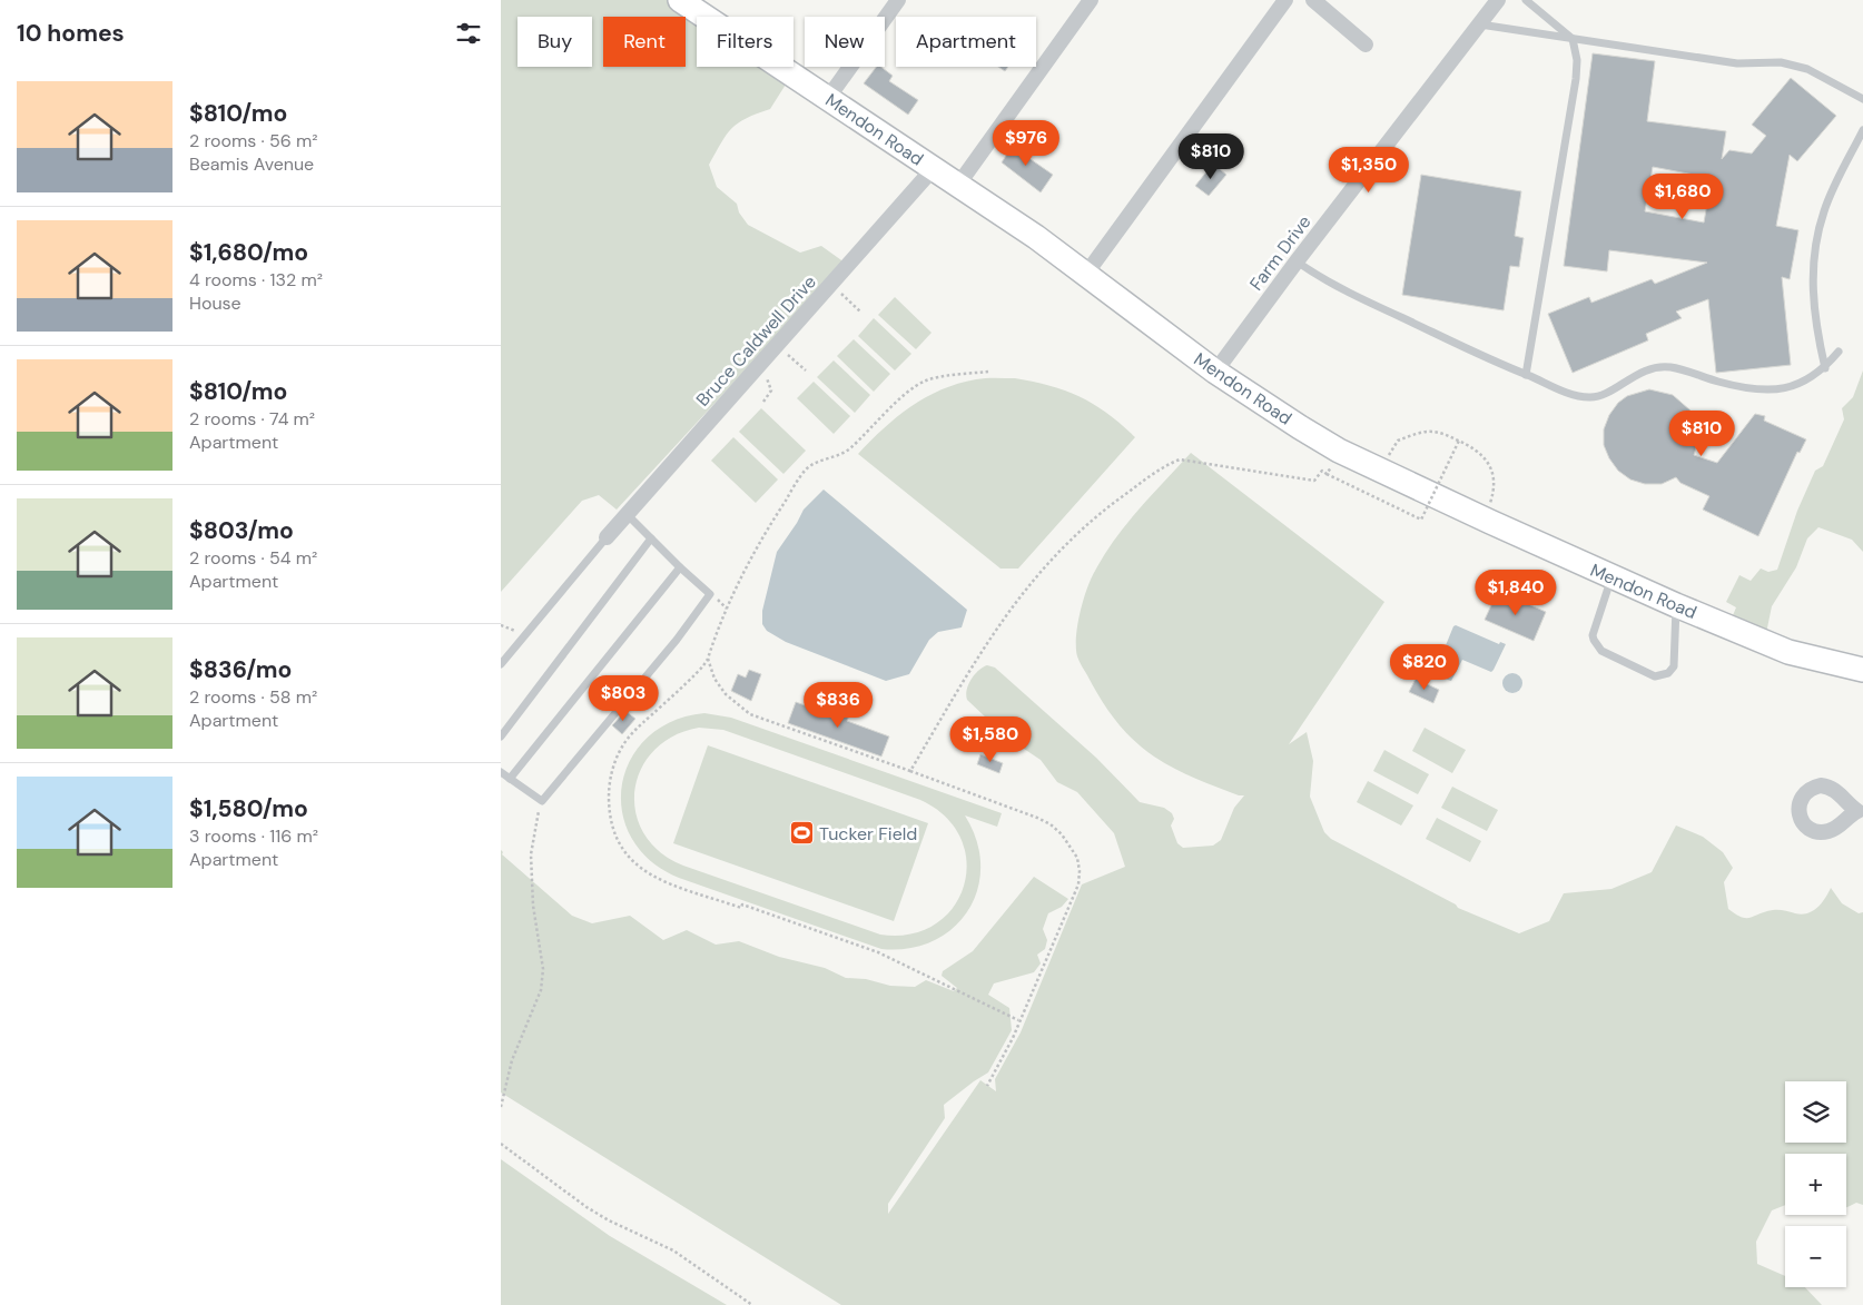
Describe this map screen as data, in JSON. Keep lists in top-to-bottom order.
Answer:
{
  "streets": {
    "main road": ["Mendon Road"],
    "street": ["Farm Drive", "Bruce Caldwell Drive"]
  },
  "crossings": [
    ["Mendon Road", "Farm Drive"],
    ["Mendon Road", "Bruce Caldwell Drive"]
  ],
  "places": {
    "sports": ["Tucker Field"]
  },
  "page": {
    "heading": "10 homes",
    "chip": [
      "Buy",
      "Rent",
      "Filters",
      "New",
      "Apartment"
    ],
    "list": [
      {
        "name": "$810/mo",
        "note": "2 rooms · 56 m² · Beamis Avenue"
      },
      {
        "name": "$1,680/mo",
        "note": "4 rooms · 132 m² · House"
      },
      {
        "name": "$810/mo",
        "note": "2 rooms · 74 m² · Apartment"
      },
      {
        "name": "$803/mo",
        "note": "2 rooms · 54 m² · Apartment"
      },
      {
        "name": "$836/mo",
        "note": "2 rooms · 58 m² · Apartment"
      },
      {
        "name": "$1,580/mo",
        "note": "3 rooms · 116 m² · Apartment"
      }
    ],
    "price": [
      "$976",
      "$810",
      "$1,350",
      "$1,680",
      "$810",
      "$1,840",
      "$820",
      "$803",
      "$836",
      "$1,580"
    ],
    "map_buttons": ["+", "−"]
  }
}
